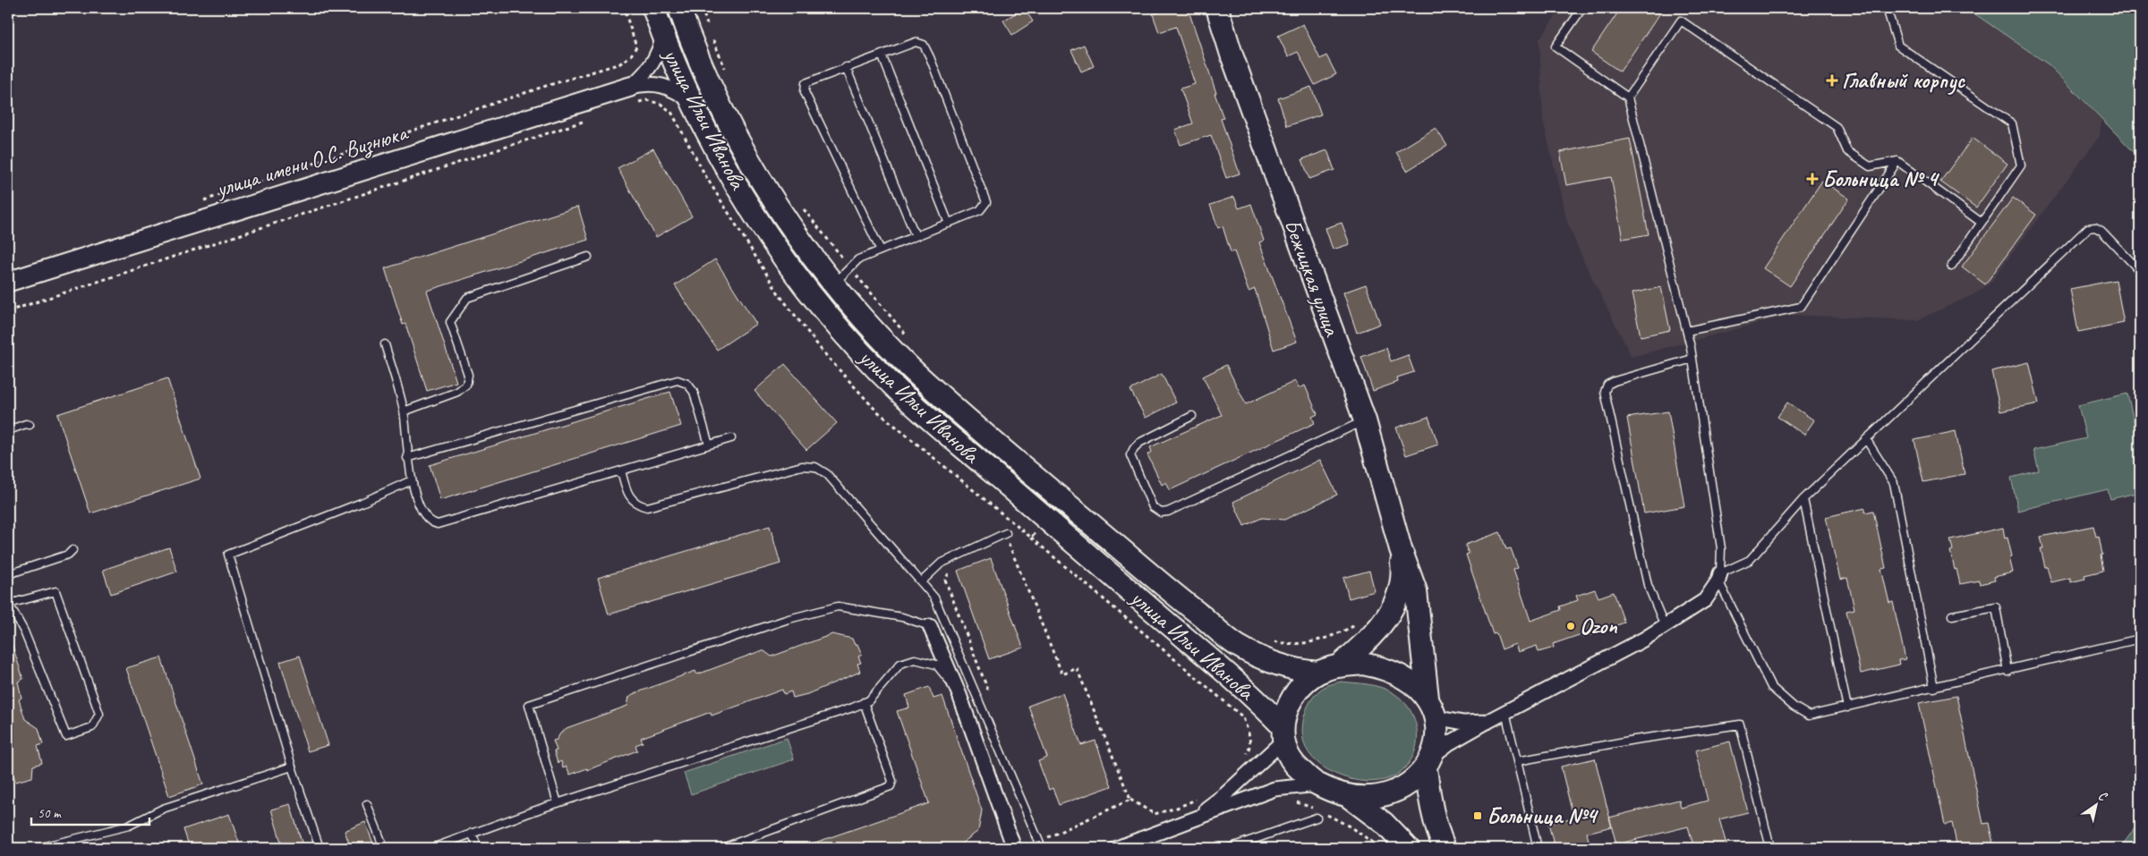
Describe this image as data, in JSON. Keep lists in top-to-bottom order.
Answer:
{
  "streets": {
    "main road": ["улица Ильи Иванова", "Бежицкая улица"],
    "street": ["улица имени О.С. Визнюка"]
  },
  "places": {
    "health": ["Главный корпус", "Больница № 4"],
    "other": ["Ozon"],
    "transit": ["Больница №4"]
  },
  "scale_bar": "50 m",
  "north": "top right"
}
